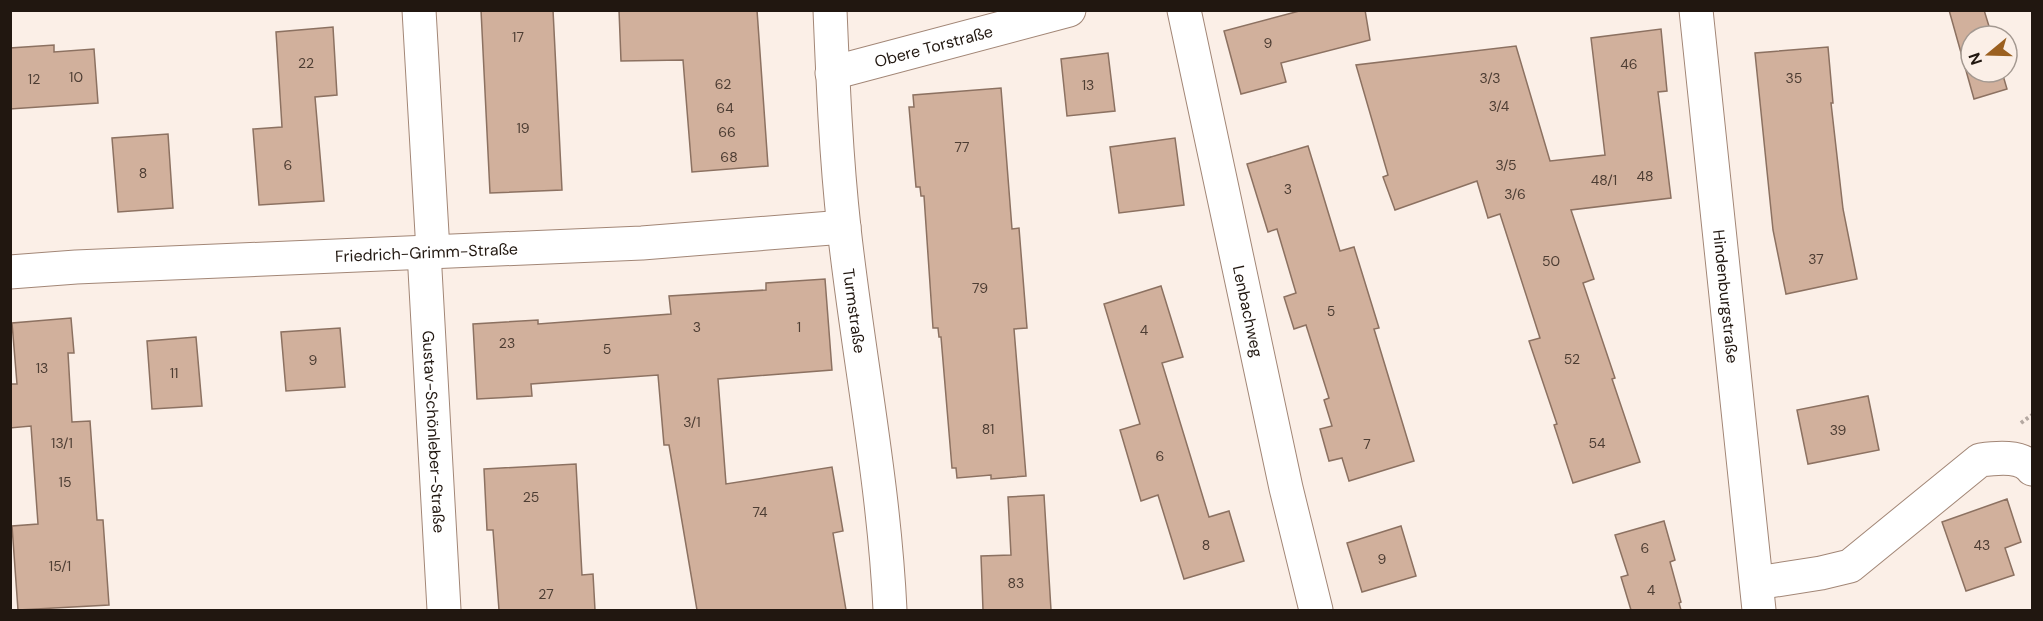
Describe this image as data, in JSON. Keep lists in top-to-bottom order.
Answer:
{
  "streets": {
    "street": [
      "Obere Torstraße",
      "Friedrich-Grimm-Straße",
      "Hindenburgstraße",
      "Turmstraße",
      "Lenbachweg",
      "Gustav-Schönleber-Straße"
    ]
  },
  "crossings": [
    ["Obere Torstraße", "Turmstraße"],
    ["Friedrich-Grimm-Straße", "Turmstraße"],
    ["Friedrich-Grimm-Straße", "Gustav-Schönleber-Straße"]
  ],
  "house_numbers": [
    "17",
    "9",
    "22",
    "46",
    "10",
    "3/3",
    "35",
    "12",
    "62",
    "13",
    "3/4",
    "64",
    "19",
    "66",
    "77",
    "68",
    "6",
    "3/5",
    "8",
    "48",
    "48/1",
    "3",
    "3/6",
    "37",
    "50",
    "79",
    "5",
    "3",
    "1",
    "4",
    "23",
    "5",
    "52",
    "9",
    "13",
    "11",
    "3/1",
    "81",
    "39",
    "13/1",
    "54",
    "7",
    "6",
    "15",
    "25",
    "74",
    "8",
    "43",
    "6",
    "9",
    "15/1",
    "83",
    "4",
    "27"
  ],
  "north": "left"
}
